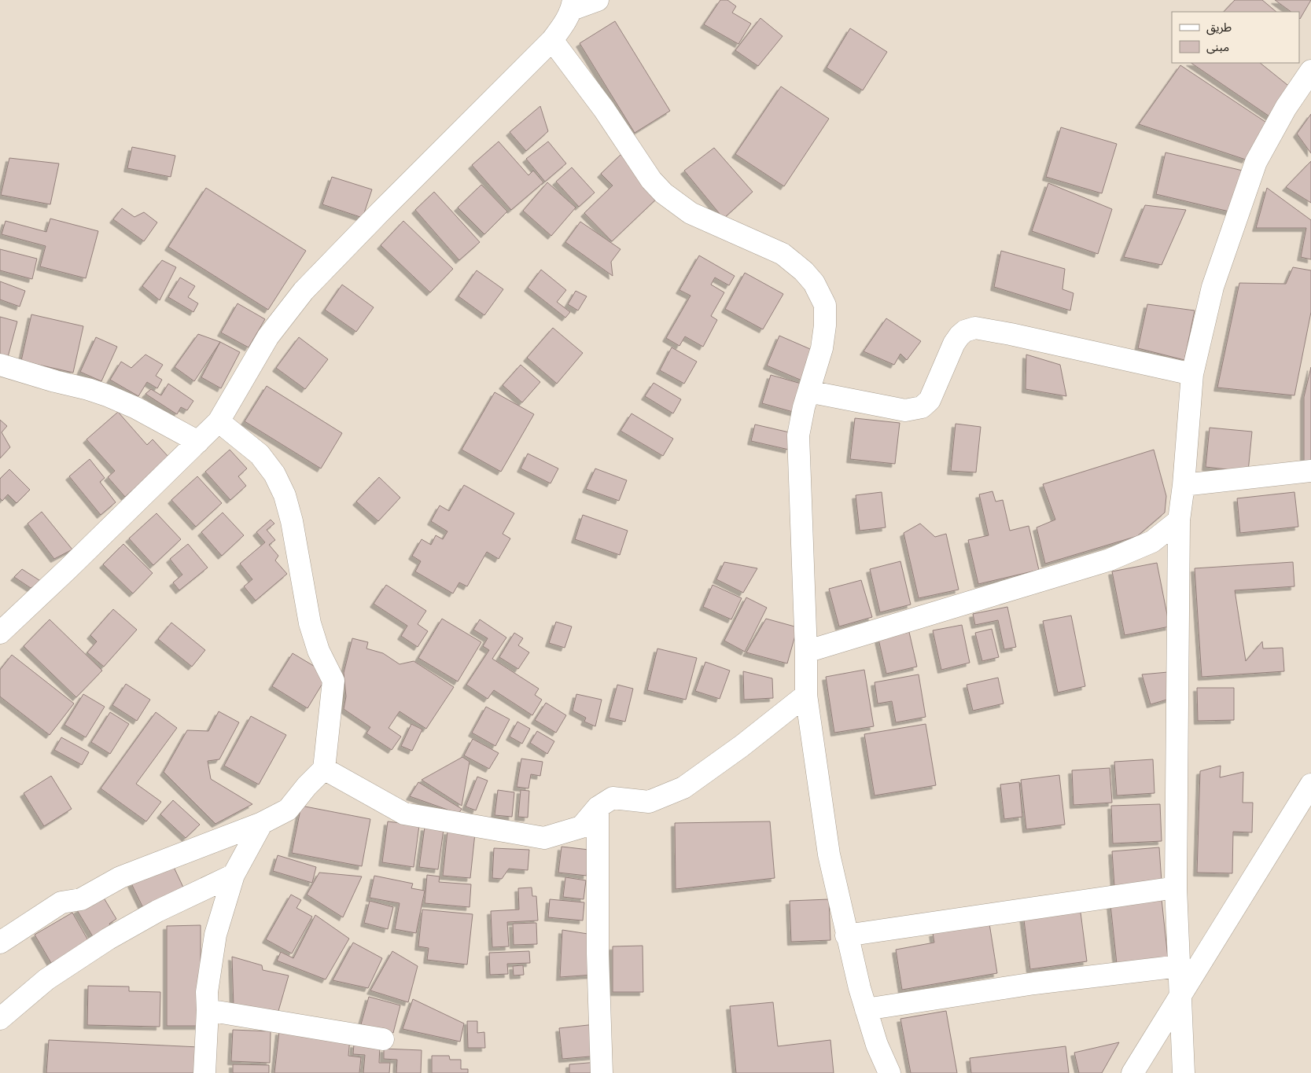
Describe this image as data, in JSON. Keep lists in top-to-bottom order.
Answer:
{
  "legend": ["طريق", "مبنى"]
}
